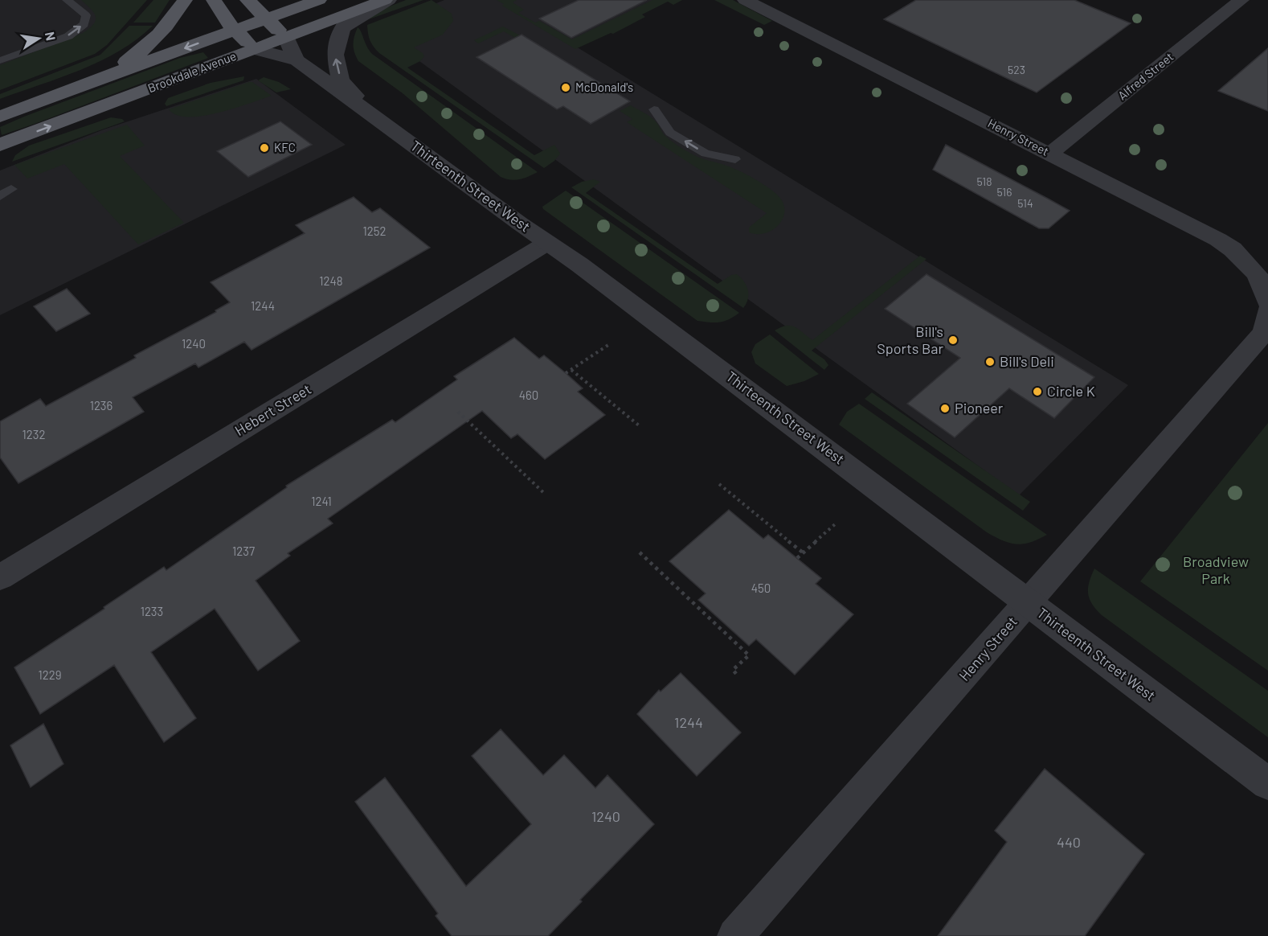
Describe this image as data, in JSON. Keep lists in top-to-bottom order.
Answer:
{
  "streets": {
    "main road": ["Brookdale Avenue"],
    "street": [
      "Alfred Street",
      "Henry Street",
      "Thirteenth Street West",
      "Hebert Street"
    ]
  },
  "crossings": [
    ["Brookdale Avenue", "Thirteenth Street West"],
    ["Alfred Street", "Henry Street"],
    ["Henry Street", "Thirteenth Street West"],
    ["Thirteenth Street West", "Hebert Street"]
  ],
  "parks": ["Broadview Park"],
  "places": [
    "McDonald's",
    "KFC",
    "Bill's Sports Bar",
    "Bill's Deli",
    "Circle K",
    "Pioneer"
  ],
  "house_numbers": [
    "523",
    "518",
    "516",
    "514",
    "1252",
    "1248",
    "1244",
    "1240",
    "460",
    "1236",
    "1232",
    "1241",
    "1237",
    "450",
    "1233",
    "1229",
    "1244",
    "1240",
    "440"
  ],
  "north": "right"
}
